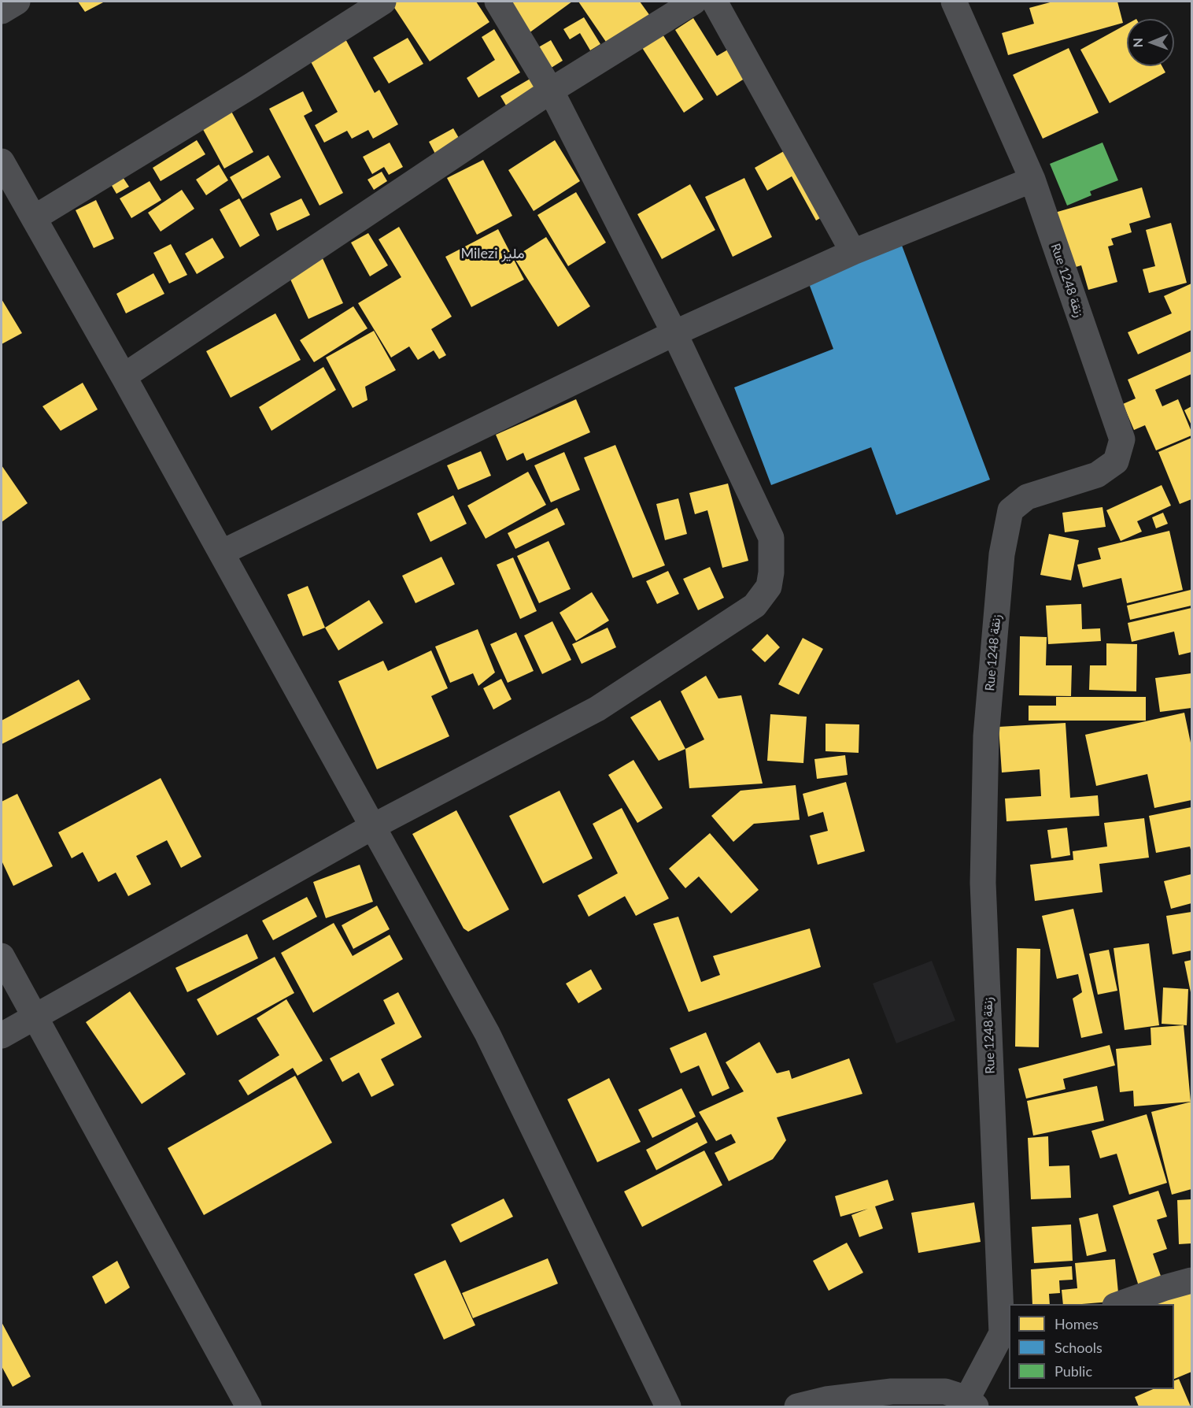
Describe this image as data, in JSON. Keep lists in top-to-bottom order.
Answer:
{
  "streets": {
    "street": ["Rue 1248 زنقة"]
  },
  "districts": ["Milezi مليز"],
  "legend": ["Homes", "Schools", "Public"],
  "north": "left"
}
